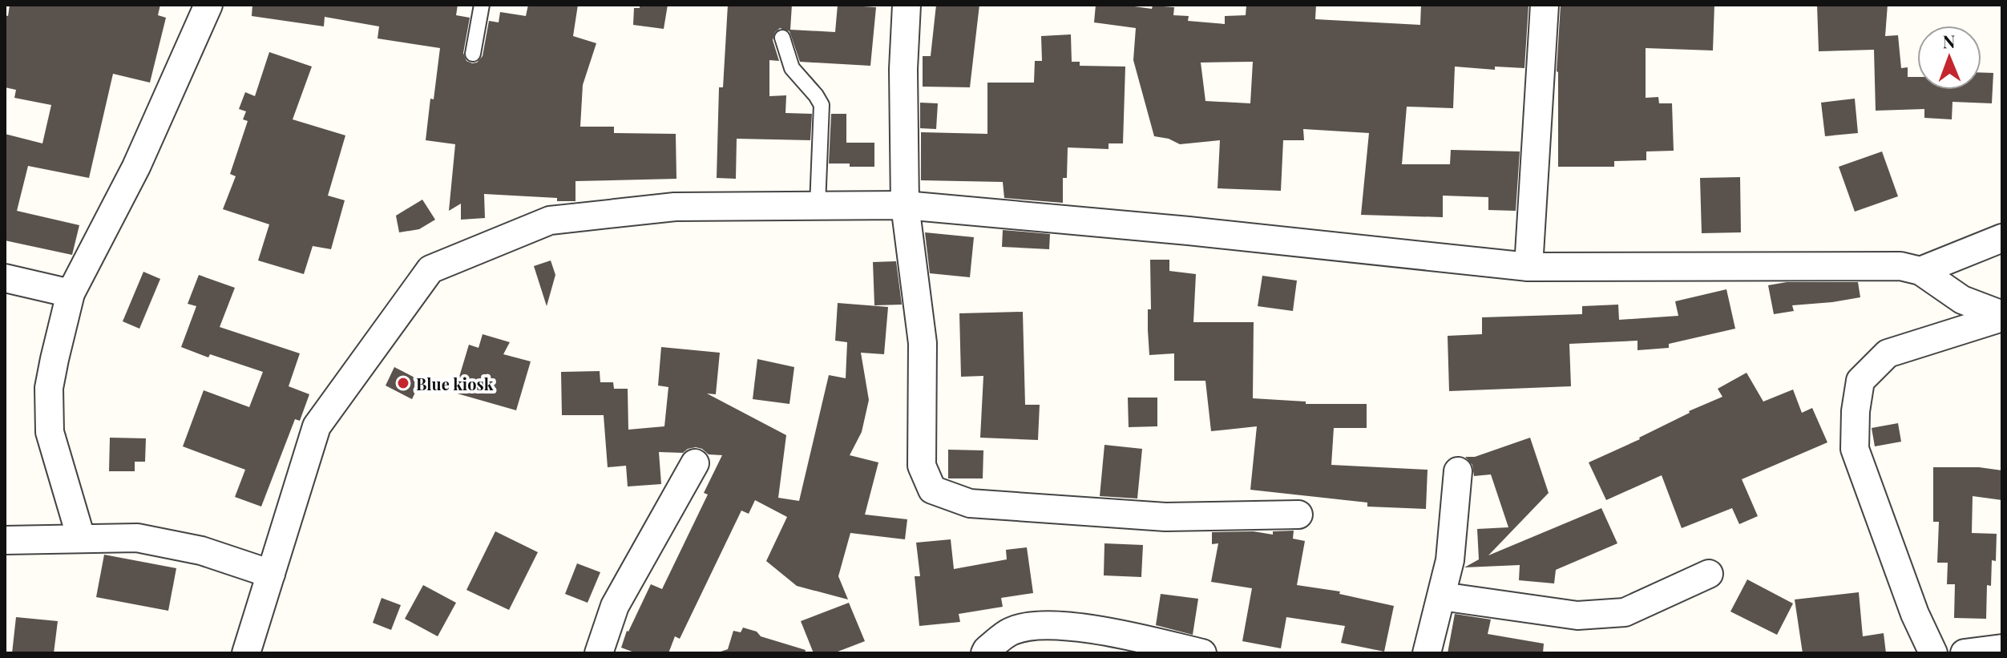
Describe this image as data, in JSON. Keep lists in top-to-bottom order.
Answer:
{
  "places": ["Blue kiosk"],
  "north": "top"
}
